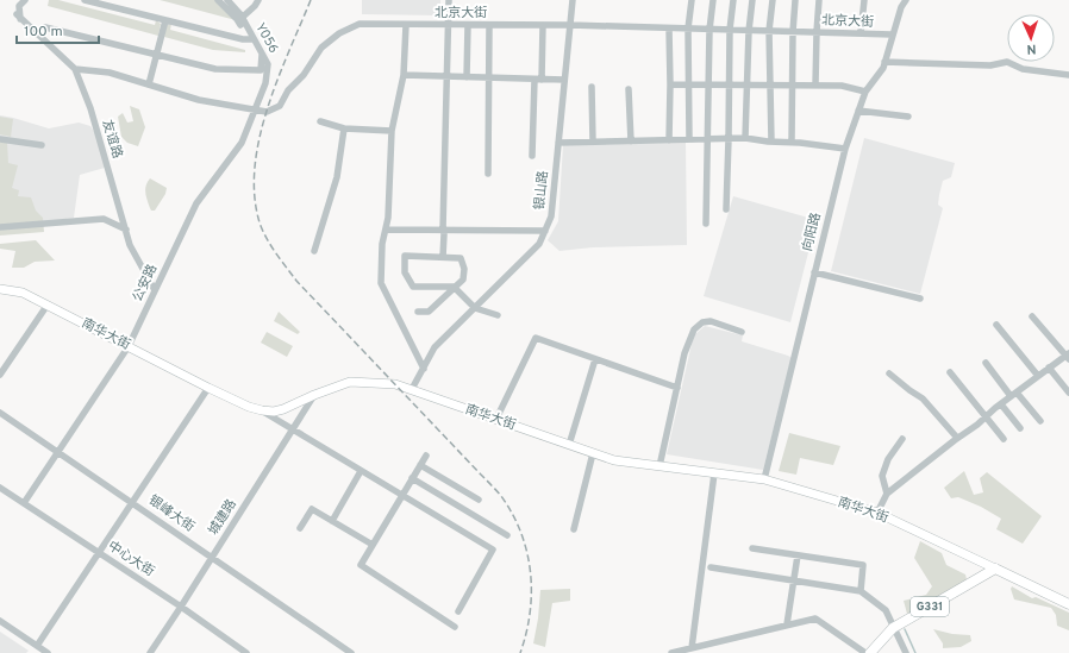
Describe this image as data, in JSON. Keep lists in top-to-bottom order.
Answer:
{
  "streets": {
    "highway": ["南华大街", "G331"],
    "street": [
      "北京大街",
      "Y056",
      "友谊路",
      "银山路",
      "向阳路",
      "公安路",
      "银峰大街",
      "城建路",
      "中心大街"
    ]
  },
  "crossings": [
    ["北京大街", "友谊路"],
    ["北京大街", "银山路"],
    ["北京大街", "向阳路"],
    ["北京大街", "公安路"],
    ["Y056", "公安路"],
    ["友谊路", "公安路"],
    ["银山路", "南华大街"],
    ["向阳路", "南华大街"],
    ["公安路", "南华大街"],
    ["公安路", "银峰大街"],
    ["公安路", "中心大街"],
    ["南华大街", "城建路"],
    ["南华大街", "G331"],
    ["银峰大街", "城建路"],
    ["城建路", "中心大街"]
  ],
  "scale_bar": "100 m",
  "north": "bottom"
}
